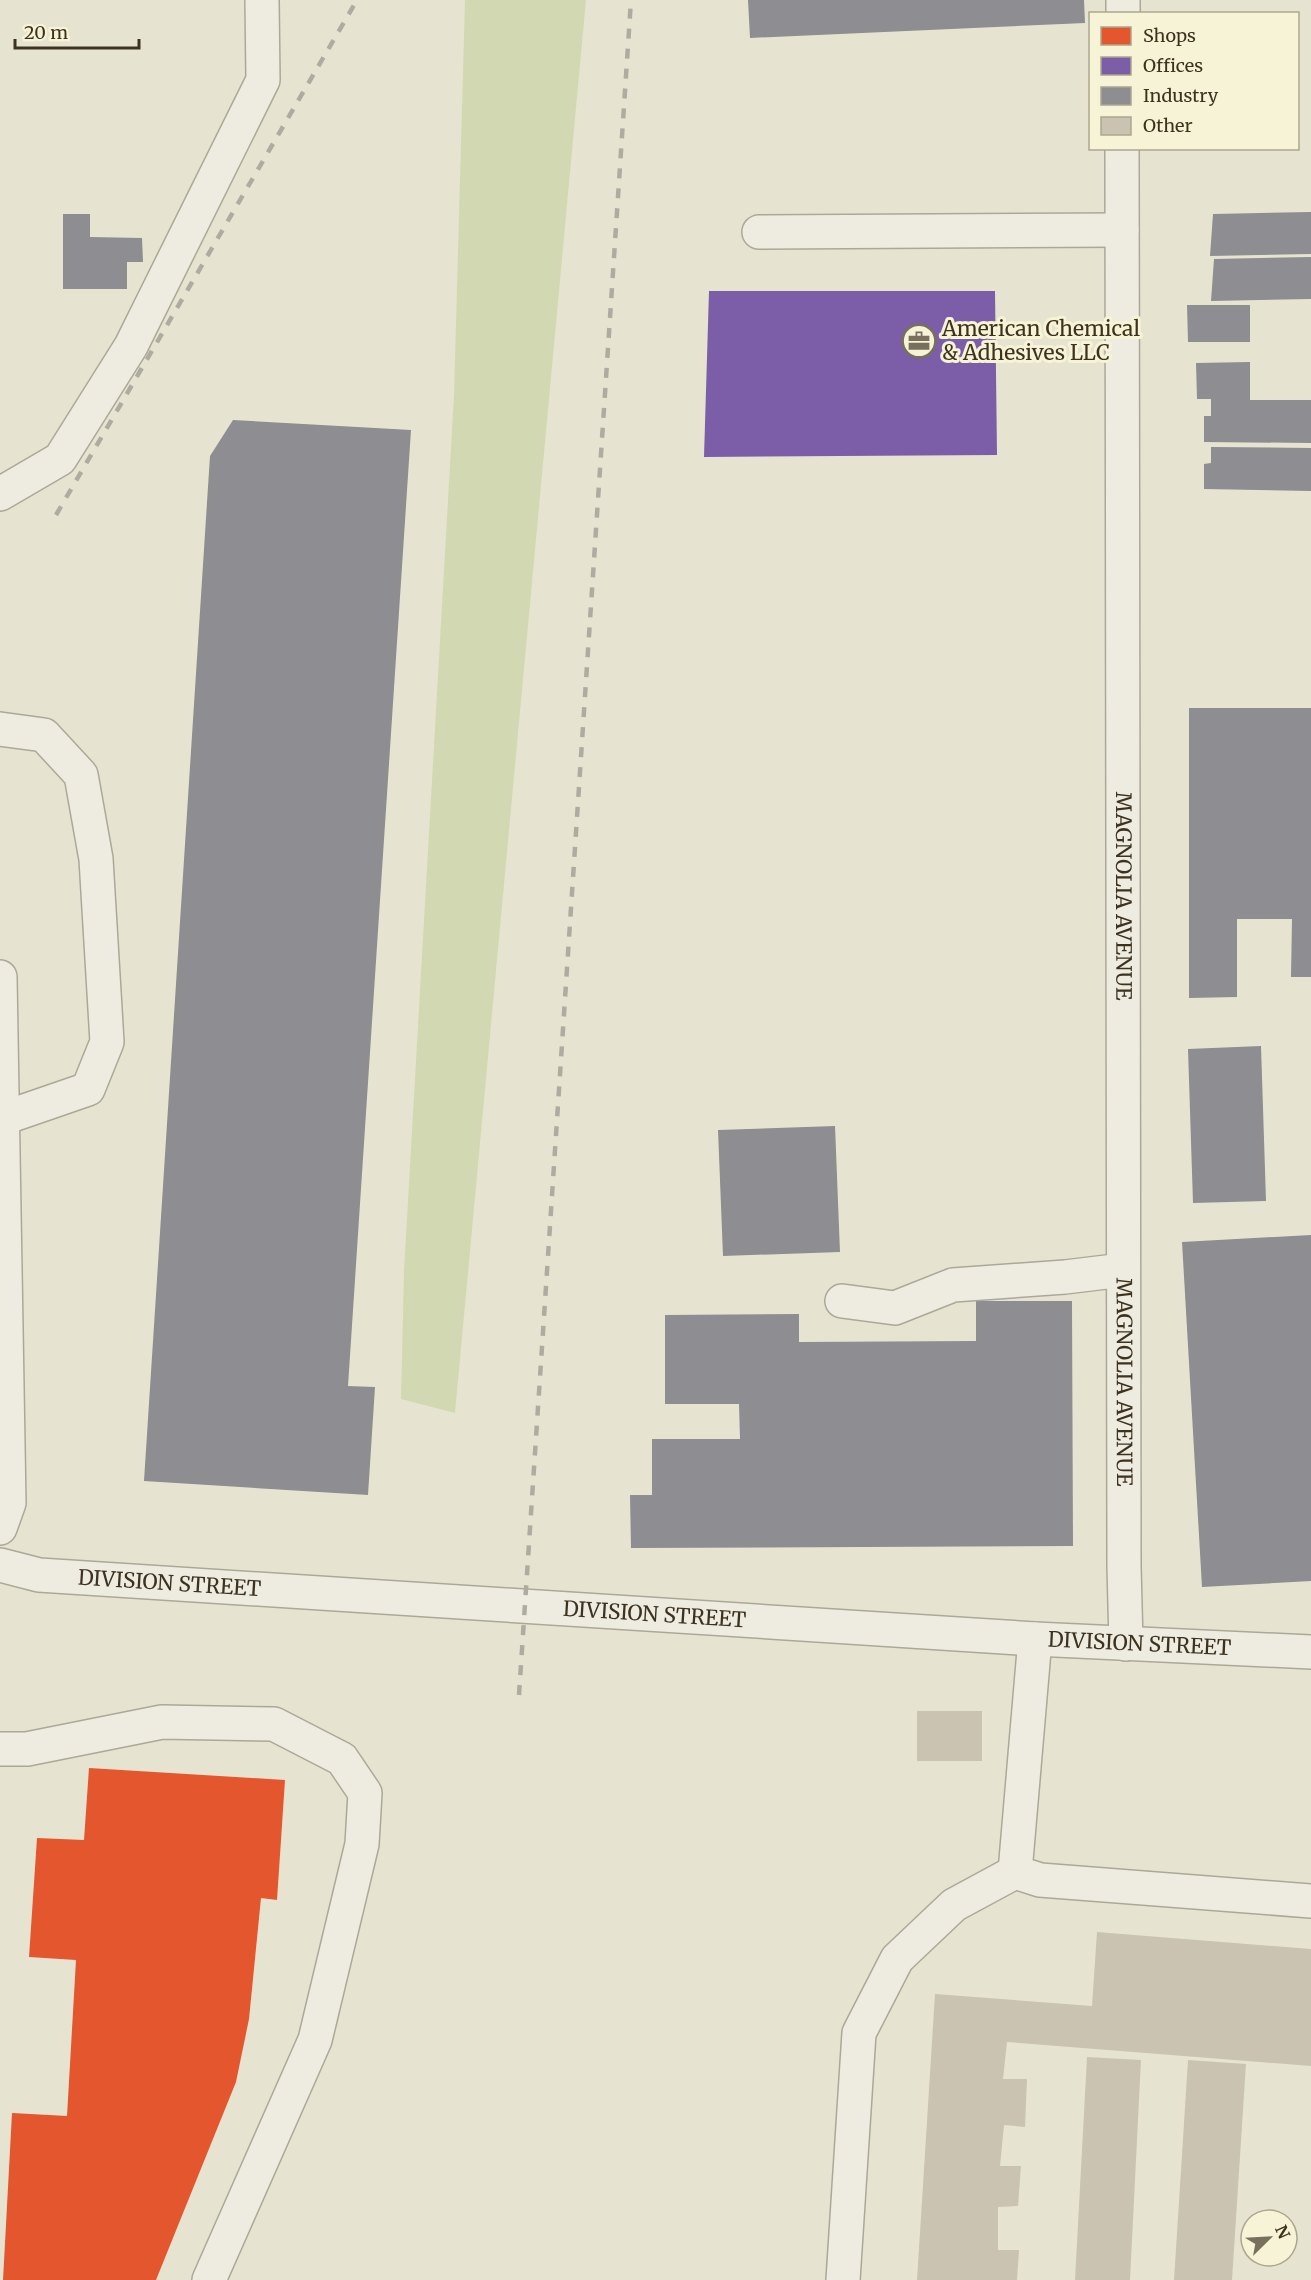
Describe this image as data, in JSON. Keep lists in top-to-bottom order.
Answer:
{
  "streets": {
    "street": ["MAGNOLIA AVENUE", "DIVISION STREET"]
  },
  "crossings": [
    ["MAGNOLIA AVENUE", "DIVISION STREET"]
  ],
  "places": {
    "office": ["American Chemical & Adhesives LLC"]
  },
  "legend": [
    "Shops",
    "Offices",
    "Industry",
    "Other"
  ],
  "scale_bar": "20 m",
  "north": "top right"
}
